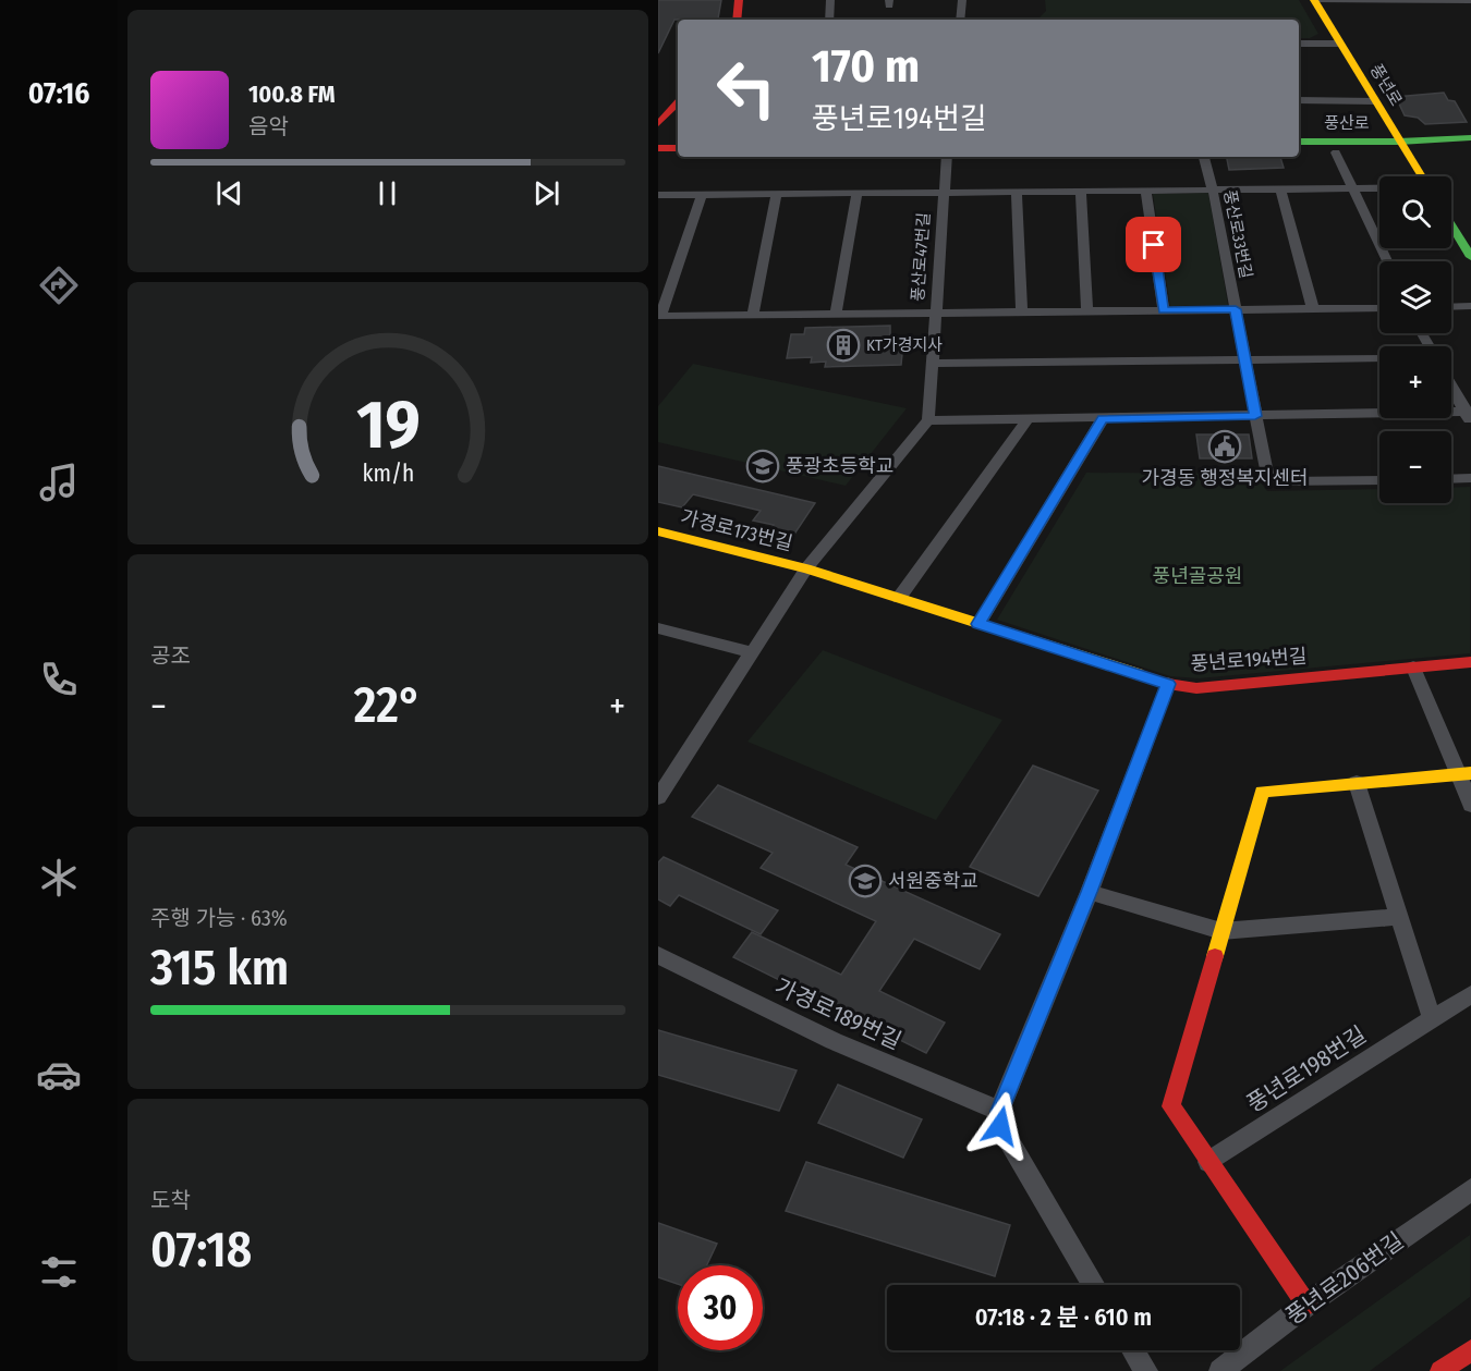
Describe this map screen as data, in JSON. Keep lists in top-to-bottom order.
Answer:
{
  "streets": {
    "street": [
      "풍년로",
      "풍산로",
      "풍산로33번길",
      "풍산로47번길",
      "가경로173번길",
      "풍년로194번길",
      "가경로189번길",
      "풍년로198번길",
      "풍년로206번길"
    ]
  },
  "crossings": [
    ["풍년로", "풍산로"],
    ["가경로173번길", "풍년로194번길"]
  ],
  "parks": ["풍년골공원"],
  "places": {
    "building": ["KT가경지사"],
    "public building": ["가경동 행정복지센터"],
    "school or university": ["풍광초등학교", "서원중학교"]
  },
  "page": {
    "tabs": "07:16",
    "turn": ["170 m", "풍년로194번길"],
    "song": ["100.8 FM", "음악"],
    "map_buttons": ["+", "−"],
    "tile": [
      "공조",
      ["주행 가능 · 63%", "315 km"],
      ["도착", "07:18"]
    ],
    "heat": ["−", "22°", "+"],
    "limit": "30",
    "trip": "07:18 · 2 분 · 610 m",
    "gauge": ["19", "km/h"]
  }
}
